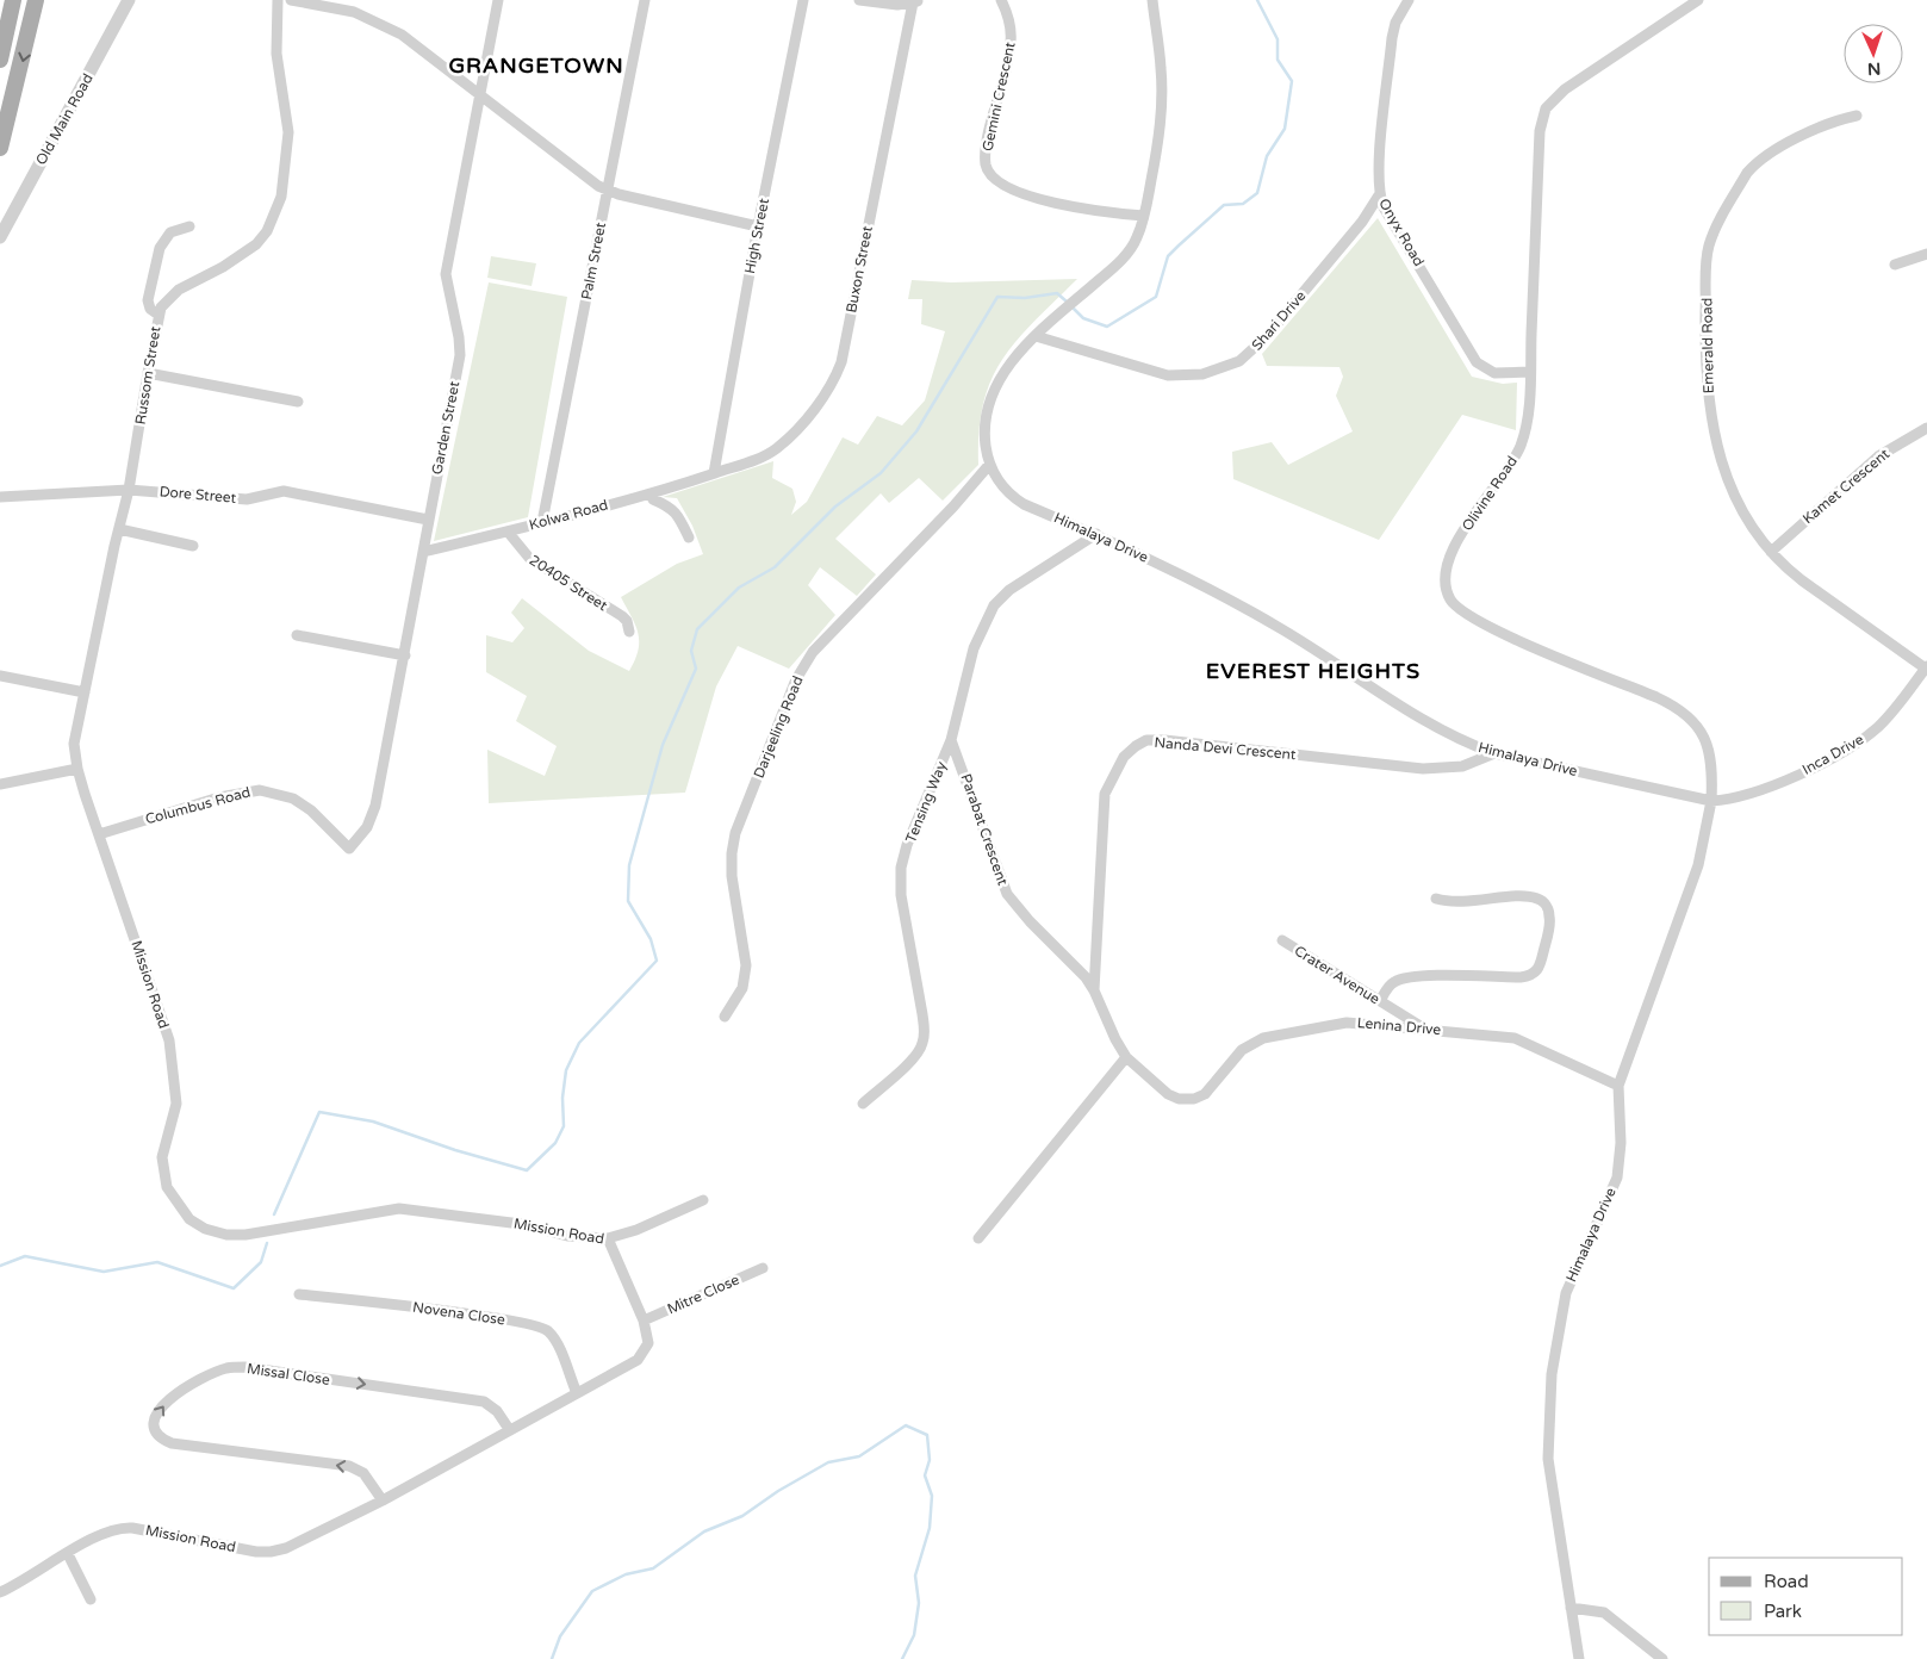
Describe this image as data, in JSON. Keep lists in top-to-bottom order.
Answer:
{
  "streets": {
    "street": [
      "Gemini Crescent",
      "Old Main Road",
      "Onyx Road",
      "High Street",
      "Palm Street",
      "Buxon Street",
      "Shari Drive",
      "Emerald Road",
      "Russom Street",
      "Garden Street",
      "Kamet Crescent",
      "Olivine Road",
      "Dore Street",
      "Kolwa Road",
      "Himalaya Drive",
      "20405 Street",
      "Darjeeling Road",
      "Nanda Devi Crescent",
      "Inca Drive",
      "Tensing Way",
      "Columbus Road",
      "Parabat Crescent",
      "Crater Avenue",
      "Mission Road",
      "Lenina Drive",
      "Mitre Close",
      "Novena Close",
      "Missal Close"
    ]
  },
  "crossings": [
    ["Gemini Crescent", "Himalaya Drive"],
    ["Onyx Road", "Shari Drive"],
    ["Onyx Road", "Olivine Road"],
    ["High Street", "Buxon Street"],
    ["High Street", "Kolwa Road"],
    ["Palm Street", "Kolwa Road"],
    ["Buxon Street", "Kolwa Road"],
    ["Shari Drive", "Himalaya Drive"],
    ["Emerald Road", "Kamet Crescent"],
    ["Emerald Road", "Inca Drive"],
    ["Russom Street", "Dore Street"],
    ["Russom Street", "Mission Road"],
    ["Garden Street", "Dore Street"],
    ["Garden Street", "Kolwa Road"],
    ["Garden Street", "Columbus Road"],
    ["Olivine Road", "Himalaya Drive"],
    ["Olivine Road", "Inca Drive"],
    ["Kolwa Road", "20405 Street"],
    ["Himalaya Drive", "Darjeeling Road"],
    ["Himalaya Drive", "Nanda Devi Crescent"],
    ["Himalaya Drive", "Inca Drive"],
    ["Himalaya Drive", "Tensing Way"],
    ["Himalaya Drive", "Lenina Drive"],
    ["Nanda Devi Crescent", "Parabat Crescent"],
    ["Tensing Way", "Parabat Crescent"],
    ["Columbus Road", "Mission Road"],
    ["Parabat Crescent", "Lenina Drive"],
    ["Crater Avenue", "Lenina Drive"],
    ["Mission Road", "Mitre Close"],
    ["Mission Road", "Novena Close"],
    ["Mission Road", "Missal Close"]
  ],
  "districts": ["GRANGETOWN", "EVEREST HEIGHTS"],
  "legend": ["Road", "Park"],
  "north": "bottom"
}
